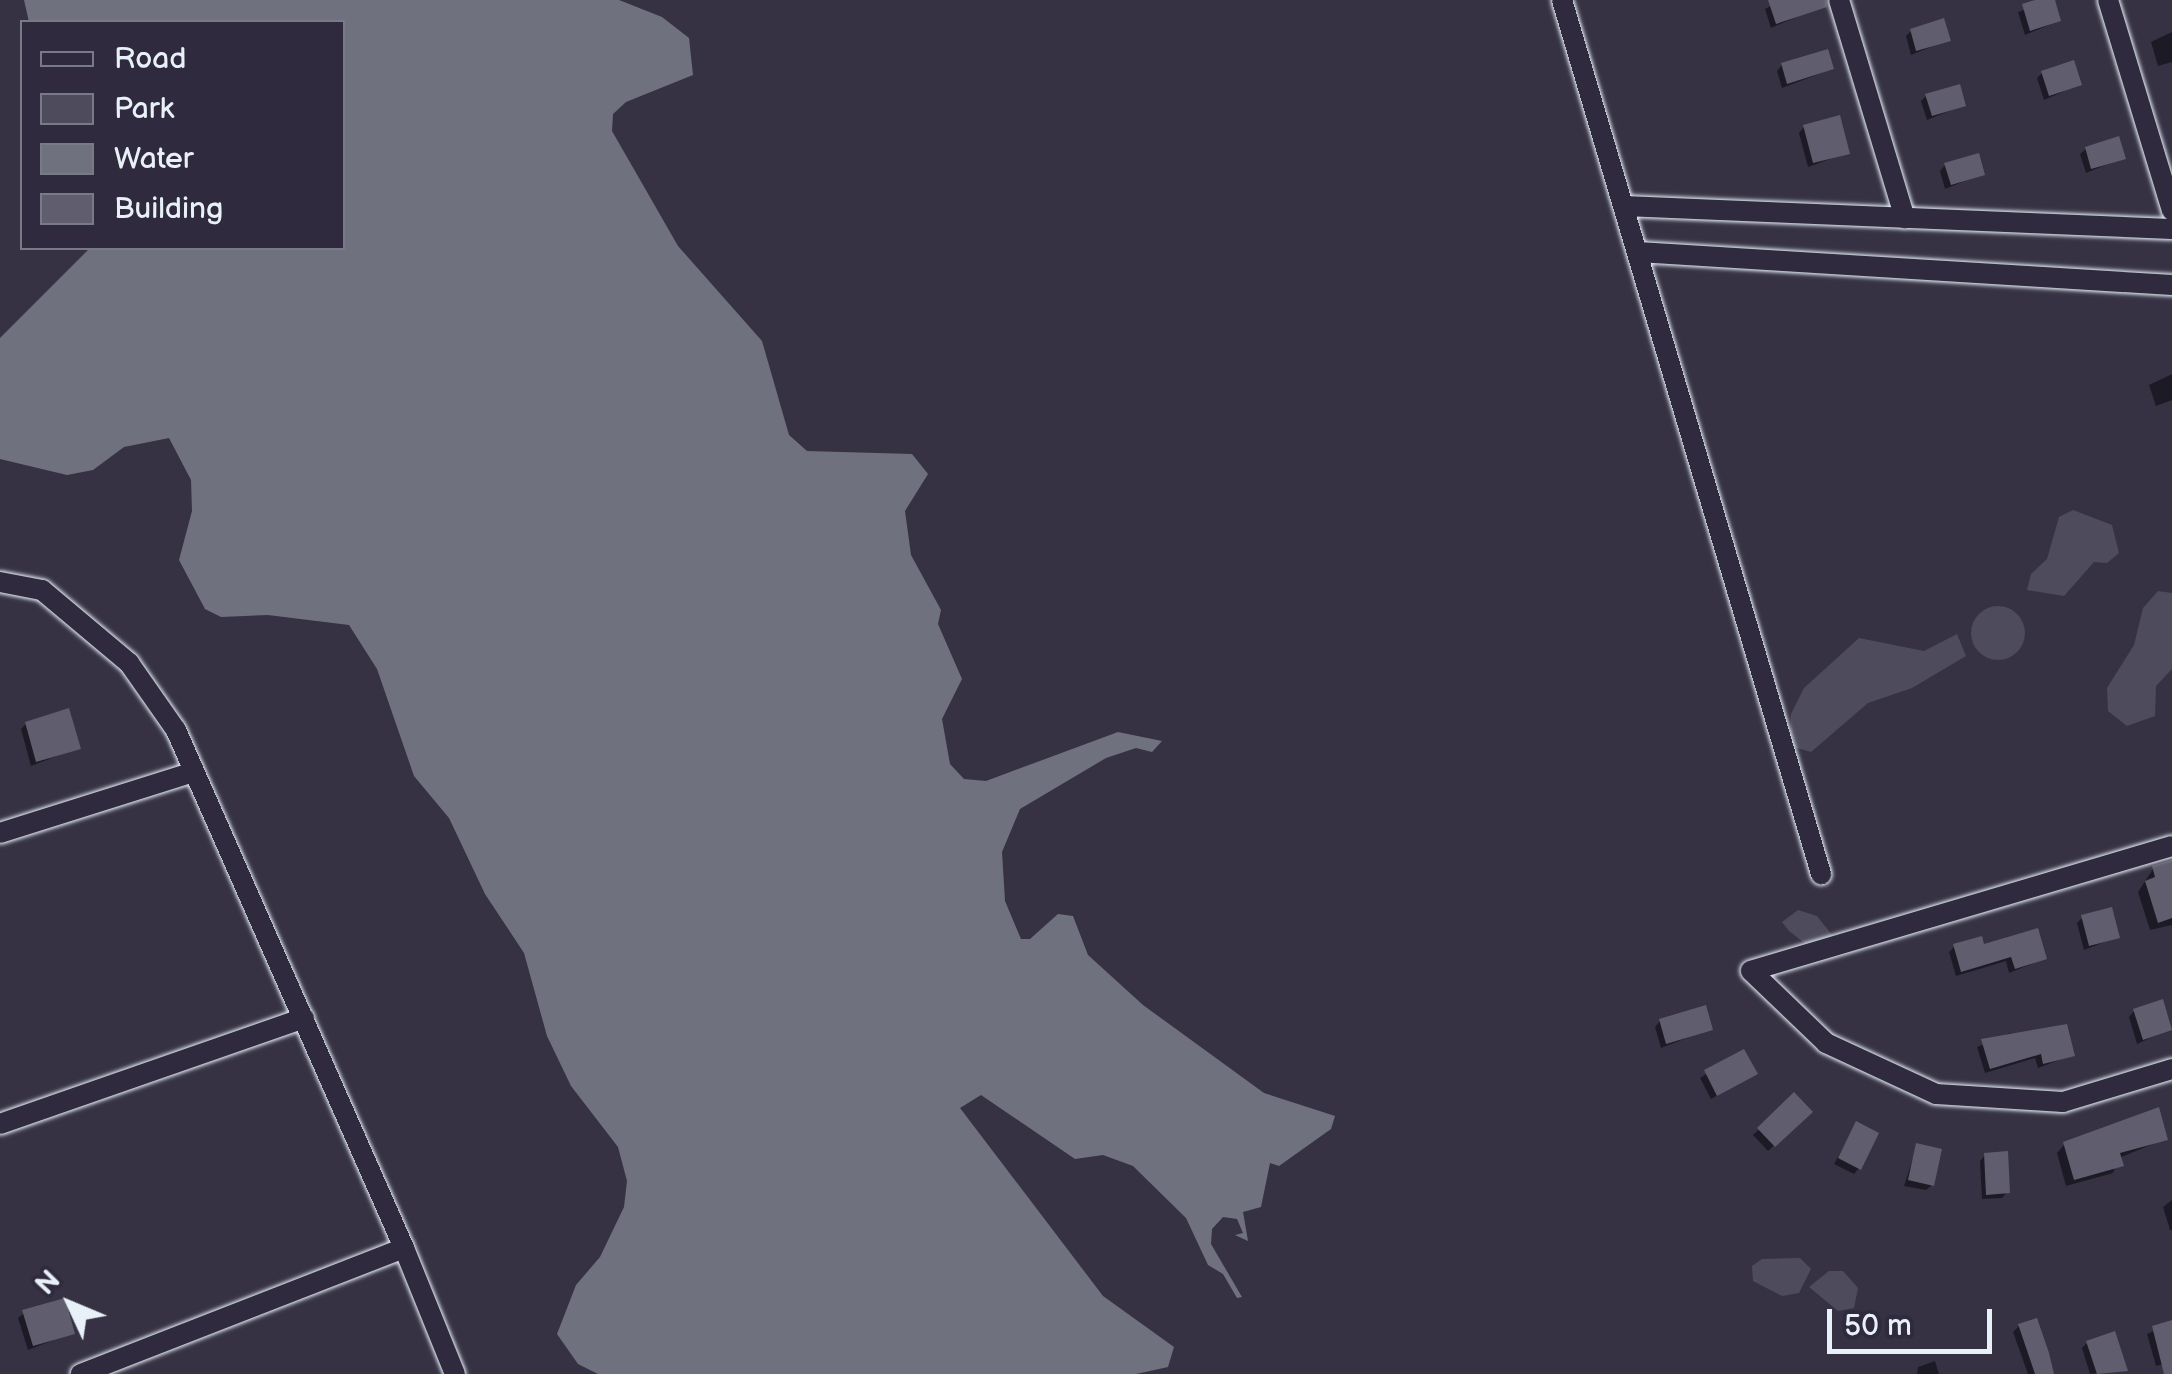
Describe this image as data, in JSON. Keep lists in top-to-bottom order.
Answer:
{
  "legend": [
    "Road",
    "Park",
    "Water",
    "Building"
  ],
  "scale_bar": "50 m",
  "north": "top left"
}
